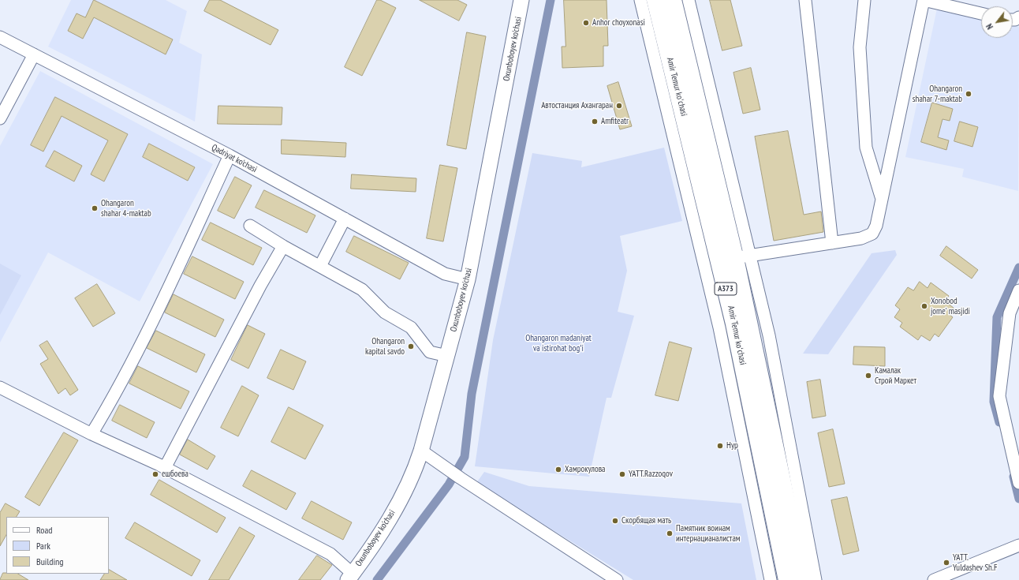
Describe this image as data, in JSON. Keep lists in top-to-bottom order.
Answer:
{
  "streets": {
    "highway": ["Amir Temur koʻchasi", "A373"],
    "main road": ["Oxunboboyev ko'chasi"],
    "street": ["Qadriyat ko'chasi"]
  },
  "crossings": [
    ["Oxunboboyev ko'chasi", "Qadriyat ko'chasi"]
  ],
  "parks": ["Ohangaron madaniyat va istirohat bogʻi"],
  "places": [
    "Anhor choyxonasi",
    "Ohangaron shahar 7-maktab",
    "Автостанция Ахангаран",
    "Amfiteatr",
    "Ohangaron shahar 4-maktab",
    "Xonobod jome’ masjidi",
    "Ohangaron kapital savdo",
    "Камалак Строй Маркет",
    "Нур",
    "Хамрокулова",
    "ешбоева",
    "YATT.Razzoqov",
    "Скорбящая мать",
    "Памятник воинам интернацианалистам",
    "YATT. Yuldashev Sh.F"
  ],
  "legend": ["Road", "Park", "Building"],
  "north": "bottom left"
}
